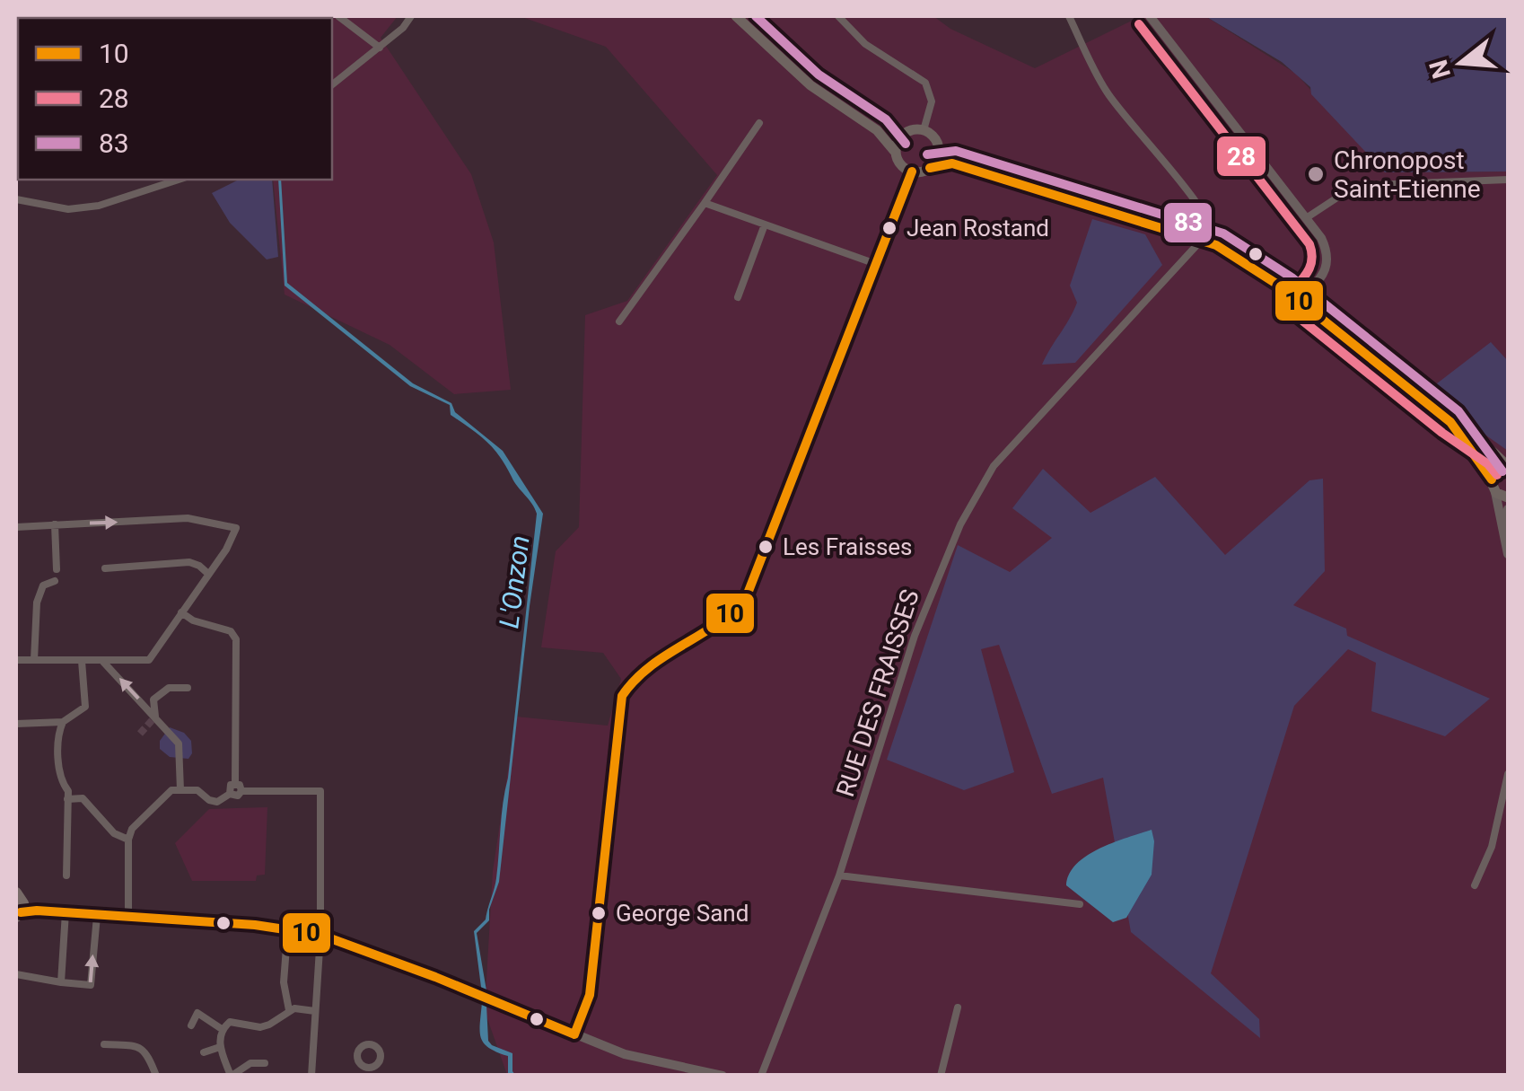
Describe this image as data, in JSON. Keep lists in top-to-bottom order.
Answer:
{
  "streets": {
    "street": ["RUE DES FRAISSES"]
  },
  "water": ["L'Onzon"],
  "places": [
    "Chronopost Saint-Etienne",
    "Jean Rostand",
    "Les Fraisses",
    "George Sand"
  ],
  "lines": ["transit line 83", "transit line 28", "transit line 10"],
  "legend": ["10", "28", "83"],
  "north": "left"
}
